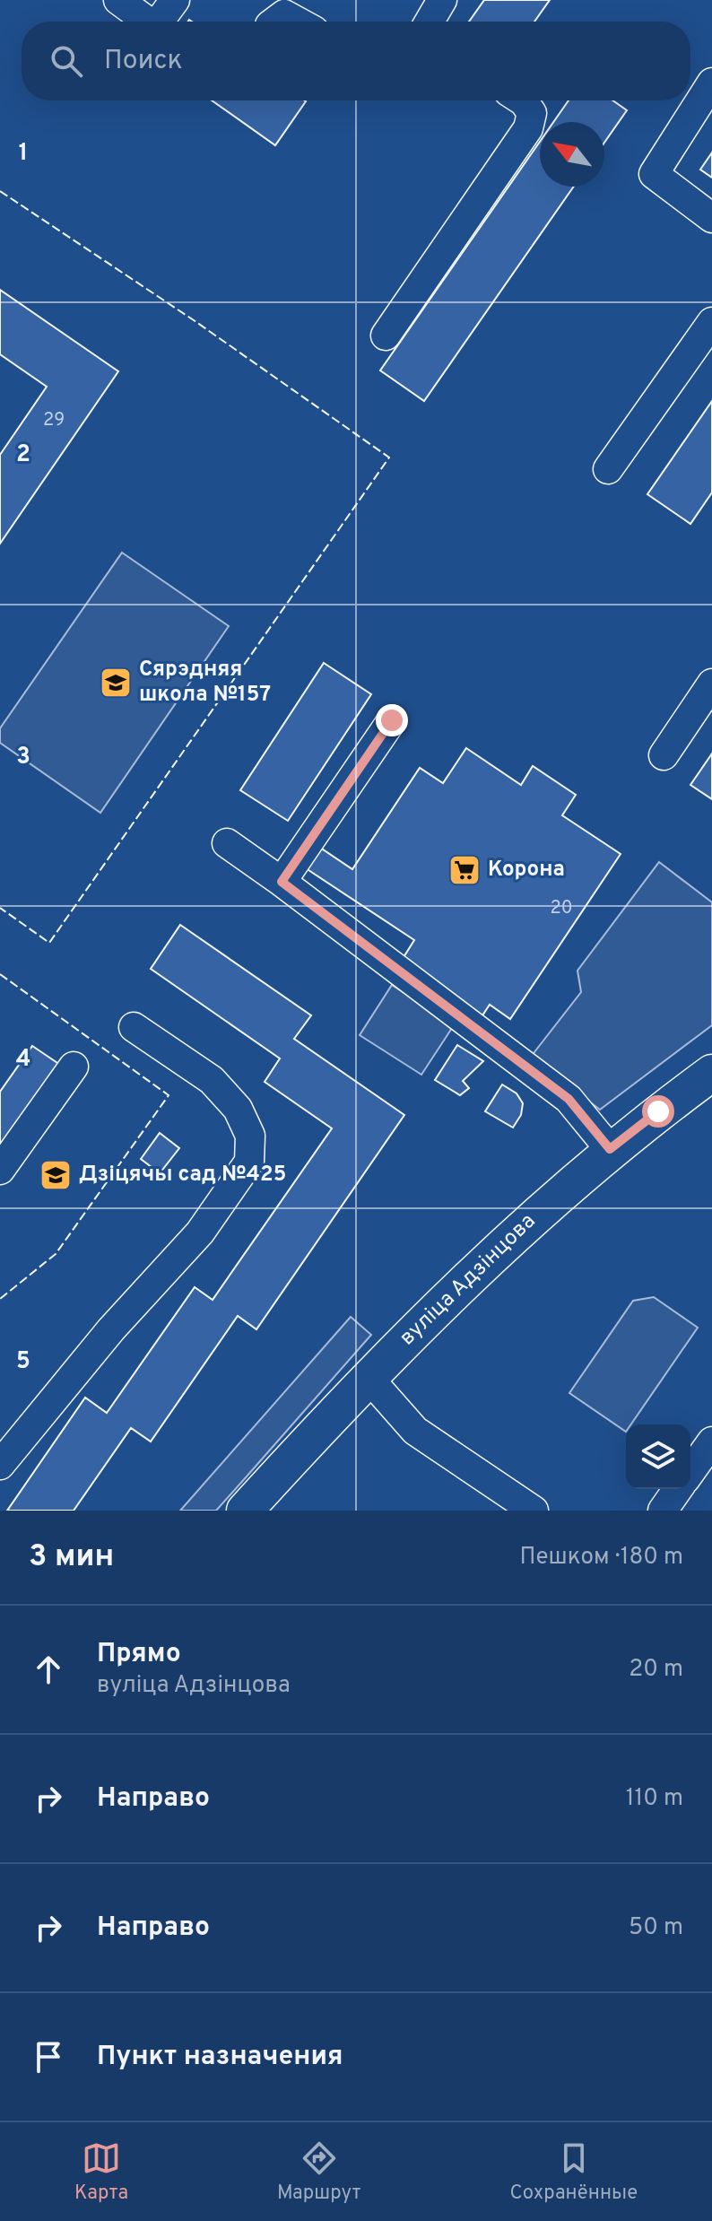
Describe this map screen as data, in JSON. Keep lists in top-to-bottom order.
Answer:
{
  "streets": {
    "main road": ["вуліца Адзінцова"]
  },
  "places": {
    "school or university": ["Сярэдняя школа №157", "Дзіцячы сад №425"],
    "supermarket": ["Корона"]
  },
  "house_numbers": ["29", "20"],
  "north": "top left",
  "page": {
    "search": "Поиск",
    "heading": ["3 мин", "Пешком · 180 m"],
    "list": [
      ["Прямо", "вуліца Адзінцова", "20 m"],
      ["Направо", "110 m"],
      ["Направо", "50 m"],
      "Пункт назначения"
    ],
    "nav": ["Карта", "Маршрут", "Сохранённые"]
  },
  "grid": {
    "rows": [
      "1",
      "2",
      "3",
      "4",
      "5"
    ]
  }
}
